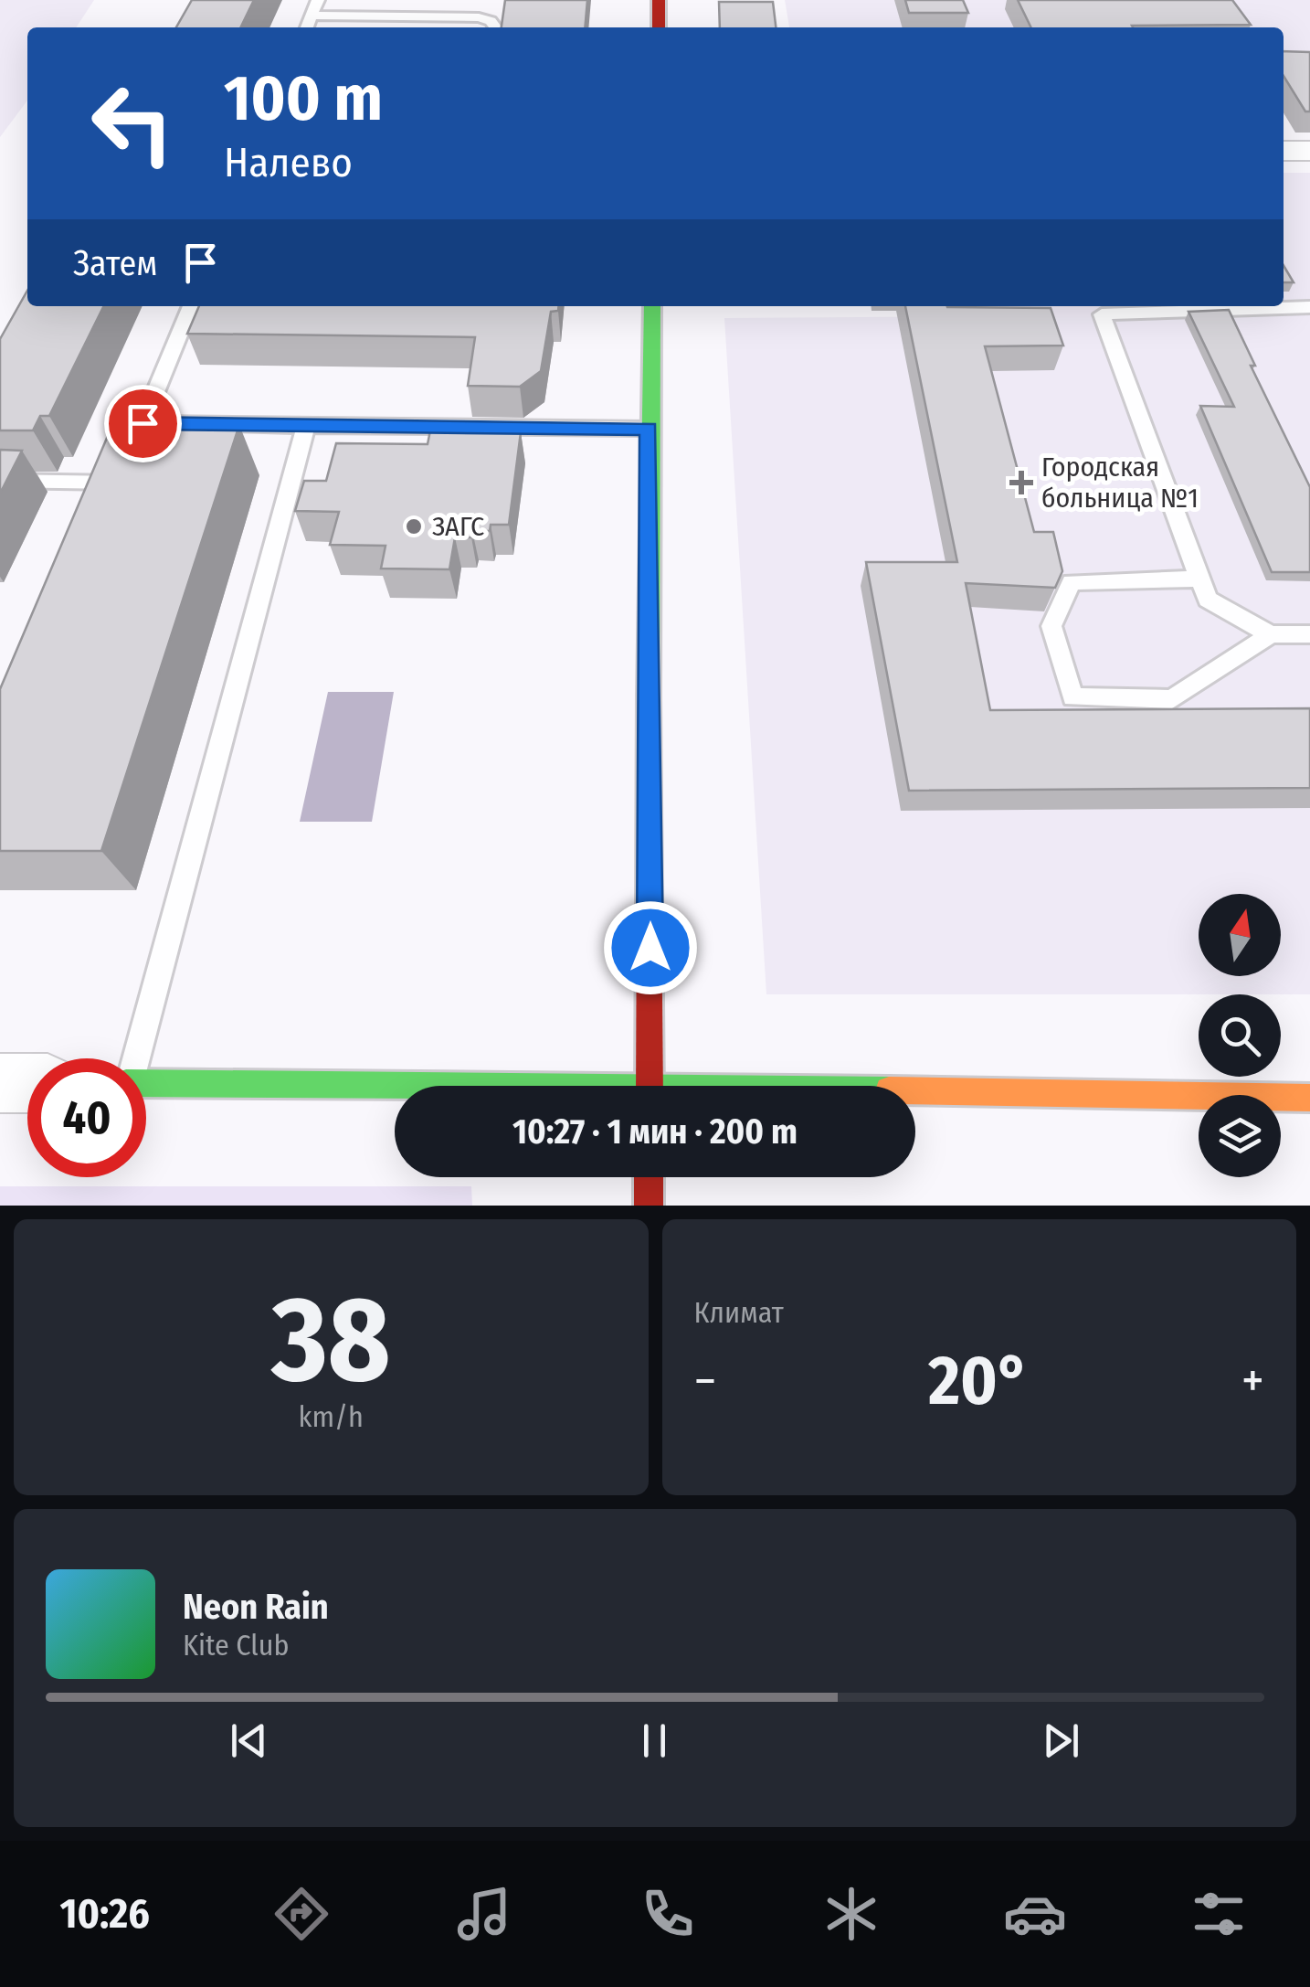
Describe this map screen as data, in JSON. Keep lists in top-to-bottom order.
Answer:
{
  "places": {
    "health": ["Городская больница №1"],
    "other": ["ЗАГС"]
  },
  "north": "top",
  "page": {
    "turn": ["100 m", "Налево"],
    "then": "Затем",
    "limit": "40",
    "trip": "10:27 · 1 мин · 200 m",
    "tile": [
      ["38", "km/h"],
      "Климат"
    ],
    "heat": ["−", "20°", "+"],
    "song": ["Neon Rain", "Kite Club"],
    "tabs": "10:26"
  }
}
